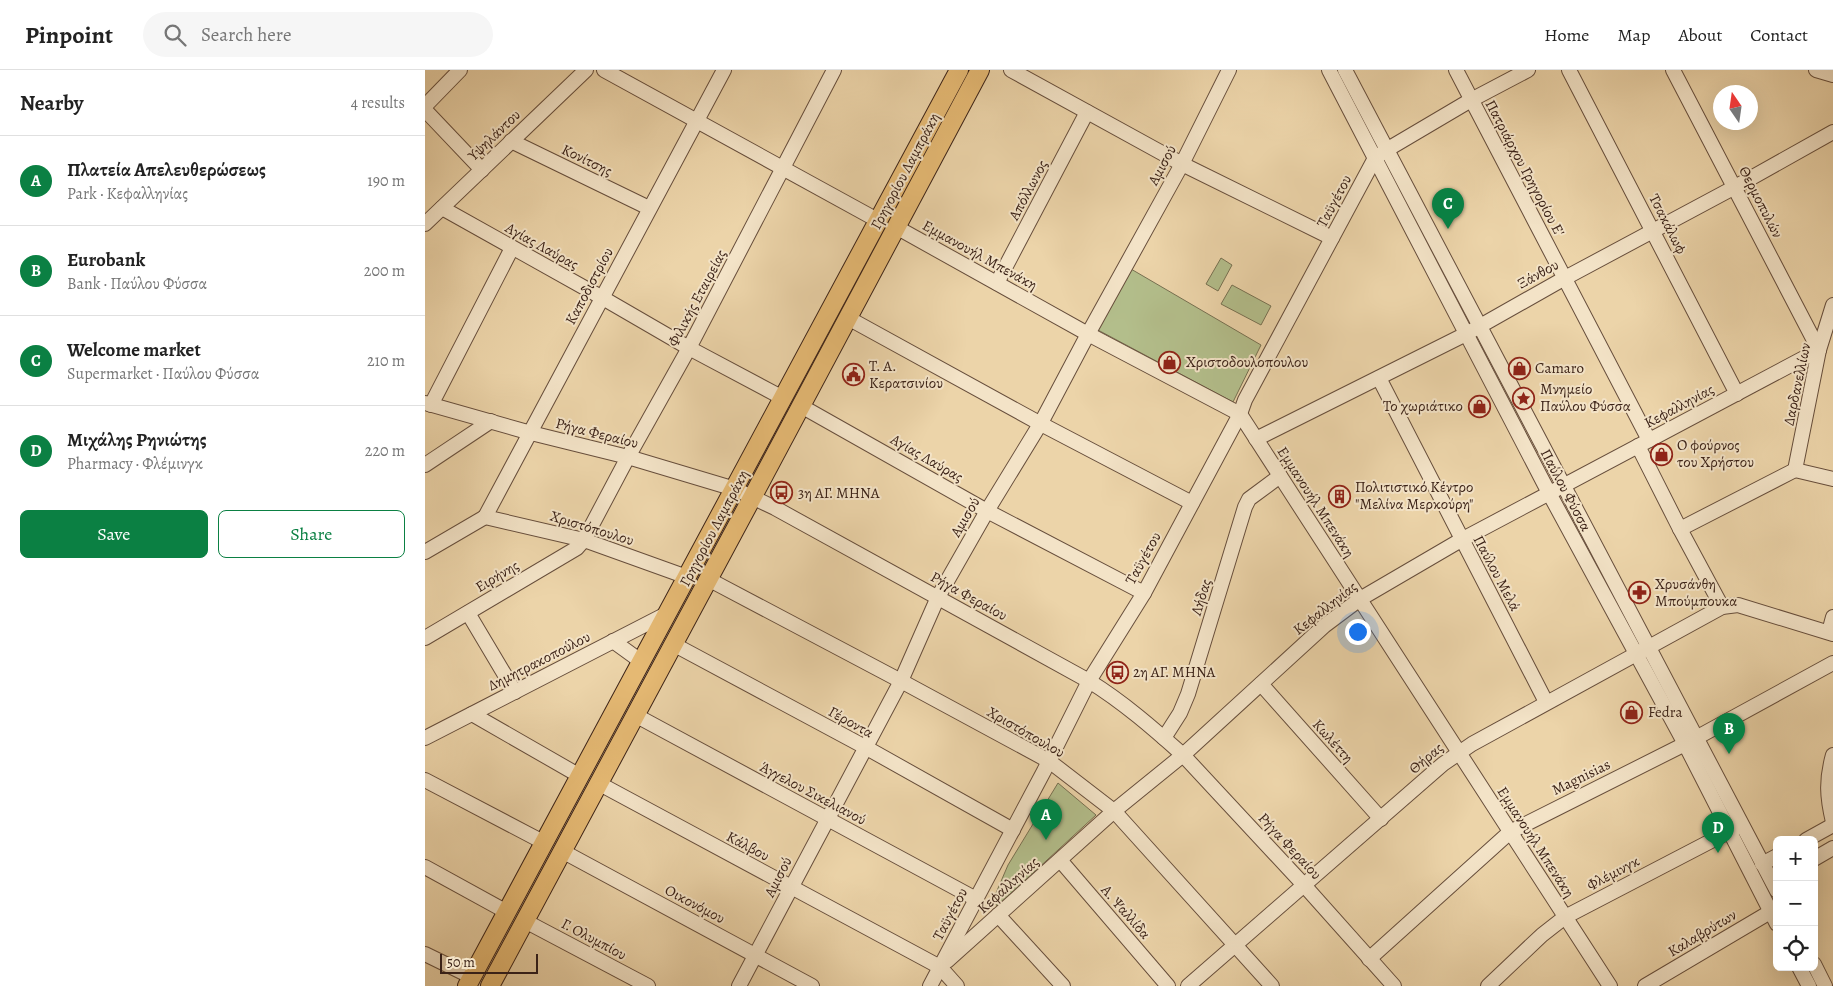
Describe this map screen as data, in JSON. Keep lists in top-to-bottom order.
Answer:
{
  "streets": {
    "main road": ["Γρηγορίου Λαμπράκη"],
    "street": [
      "Υψηλάντου",
      "Κονίτσης",
      "Αμισού",
      "Πατριάρχου Γρηγορίου Ε'",
      "Απόλλωνος",
      "Ταϋγέτου",
      "Θερμοπυλών",
      "Τσακάλωφ",
      "Αγίας Λαύρας",
      "Εμμανουήλ Μπενάκη",
      "Ξάνθου",
      "Καποδιστρίου",
      "Φιλικής Εταιρείας",
      "Δαρδανελλίων",
      "Κεφαλληνίας",
      "Ρήγα Φεραίου",
      "Παύλου Φύσσα",
      "Χριστόπουλου",
      "Παύλου Μελά",
      "Ειρήνης",
      "Λήδας",
      "Δημητρακοπούλου",
      "Γέροντα",
      "Κωλέττη",
      "Θήρας",
      "Magnisias",
      "Άγγελου Σικελιανού",
      "Κάλβου",
      "Φλέμινγκ",
      "Οικονόμου",
      "Α. Ψαλλίδα",
      "Καλαβρύτων",
      "Γ. Ολυμπίου"
    ]
  },
  "crossings": [
    ["Υψηλάντου", "Κονίτσης"],
    ["Υψηλάντου", "Αγίας Λαύρας"],
    ["Κονίτσης", "Καποδιστρίου"],
    ["Αμισού", "Αγίας Λαύρας"],
    ["Αμισού", "Εμμανουήλ Μπενάκη"],
    ["Αμισού", "Ρήγα Φεραίου"],
    ["Αμισού", "Χριστόπουλου"],
    ["Αμισού", "Γέροντα"],
    ["Αμισού", "Άγγελου Σικελιανού"],
    ["Αμισού", "Κάλβου"],
    ["Αμισού", "Οικονόμου"],
    ["Πατριάρχου Γρηγορίου Ε'", "Ταϋγέτου"],
    ["Πατριάρχου Γρηγορίου Ε'", "Ξάνθου"],
    ["Πατριάρχου Γρηγορίου Ε'", "Κεφαλληνίας"],
    ["Πατριάρχου Γρηγορίου Ε'", "Θήρας"],
    ["Γρηγορίου Λαμπράκη", "Αγίας Λαύρας"],
    ["Γρηγορίου Λαμπράκη", "Εμμανουήλ Μπενάκη"],
    ["Γρηγορίου Λαμπράκη", "Ρήγα Φεραίου"],
    ["Γρηγορίου Λαμπράκη", "Χριστόπουλου"],
    ["Γρηγορίου Λαμπράκη", "Δημητρακοπούλου"],
    ["Γρηγορίου Λαμπράκη", "Γέροντα"],
    ["Γρηγορίου Λαμπράκη", "Άγγελου Σικελιανού"],
    ["Γρηγορίου Λαμπράκη", "Κάλβου"],
    ["Γρηγορίου Λαμπράκη", "Οικονόμου"],
    ["Γρηγορίου Λαμπράκη", "Γ. Ολυμπίου"],
    ["Απόλλωνος", "Εμμανουήλ Μπενάκη"],
    ["Ταϋγέτου", "Αγίας Λαύρας"],
    ["Ταϋγέτου", "Εμμανουήλ Μπενάκη"],
    ["Ταϋγέτου", "Κεφαλληνίας"],
    ["Ταϋγέτου", "Ρήγα Φεραίου"],
    ["Ταϋγέτου", "Παύλου Φύσσα"],
    ["Ταϋγέτου", "Χριστόπουλου"],
    ["Ταϋγέτου", "Γέροντα"],
    ["Ταϋγέτου", "Άγγελου Σικελιανού"],
    ["Ταϋγέτου", "Κάλβου"],
    ["Θερμοπυλών", "Ξάνθου"],
    ["Θερμοπυλών", "Δαρδανελλίων"],
    ["Θερμοπυλών", "Κεφαλληνίας"],
    ["Τσακάλωφ", "Ξάνθου"],
    ["Τσακάλωφ", "Κεφαλληνίας"],
    ["Αγίας Λαύρας", "Καποδιστρίου"],
    ["Αγίας Λαύρας", "Φιλικής Εταιρείας"],
    ["Εμμανουήλ Μπενάκη", "Ξάνθου"],
    ["Εμμανουήλ Μπενάκη", "Κεφαλληνίας"],
    ["Εμμανουήλ Μπενάκη", "Λήδας"],
    ["Εμμανουήλ Μπενάκη", "Θήρας"],
    ["Εμμανουήλ Μπενάκη", "Magnisias"],
    ["Εμμανουήλ Μπενάκη", "Φλέμινγκ"],
    ["Ξάνθου", "Παύλου Φύσσα"],
    ["Ξάνθου", "Παύλου Μελά"],
    ["Καποδιστρίου", "Ρήγα Φεραίου"],
    ["Καποδιστρίου", "Χριστόπουλου"],
    ["Φιλικής Εταιρείας", "Ρήγα Φεραίου"],
    ["Φιλικής Εταιρείας", "Χριστόπουλου"],
    ["Φιλικής Εταιρείας", "Ειρήνης"],
    ["Δαρδανελλίων", "Κεφαλληνίας"],
    ["Κεφαλληνίας", "Ρήγα Φεραίου"],
    ["Κεφαλληνίας", "Παύλου Φύσσα"],
    ["Κεφαλληνίας", "Χριστόπουλου"],
    ["Κεφαλληνίας", "Παύλου Μελά"],
    ["Κεφαλληνίας", "Κωλέττη"],
    ["Κεφαλληνίας", "Κάλβου"],
    ["Κεφαλληνίας", "Α. Ψαλλίδα"],
    ["Ρήγα Φεραίου", "Λήδας"],
    ["Ρήγα Φεραίου", "Θήρας"],
    ["Ρήγα Φεραίου", "Magnisias"],
    ["Παύλου Φύσσα", "Θήρας"],
    ["Παύλου Φύσσα", "Magnisias"],
    ["Παύλου Φύσσα", "Φλέμινγκ"],
    ["Χριστόπουλου", "Ειρήνης"],
    ["Χριστόπουλου", "Θήρας"],
    ["Παύλου Μελά", "Θήρας"],
    ["Κωλέττη", "Θήρας"]
  ],
  "places": {
    "shop": [
      "Χριστοδουλοπουλου",
      "Camaro",
      "Το χωριάτικο",
      "Ο φούρνος του Χρήστου",
      "Fedra"
    ],
    "public building": ["Τ. Α. Κερατσινίου"],
    "place": ["Μνημείο Παύλου Φύσσα"],
    "bus stop": ["3η ΑΓ. ΜΗΝΑ", "2η ΑΓ. ΜΗΝΑ"],
    "building": ["Πολιτιστικό Κέντρο \"Μελίνα Μερκούρη\""],
    "pharmacy": ["Χρυσάνθη Μπούμπουκα"]
  },
  "scale_bar": "50 m",
  "north": "top",
  "page": {
    "header": "Pinpoint",
    "search": "Search here",
    "nav": [
      "Home",
      "Map",
      "About",
      "Contact"
    ],
    "heading": ["Nearby", "4 results"],
    "list": [
      {
        "mark": "A",
        "name": "Πλατεία Απελευθερώσεως",
        "note": "Park · Κεφαλληνίας",
        "value": "190 m"
      },
      {
        "mark": "B",
        "name": "Eurobank",
        "note": "Bank · Παύλου Φύσσα",
        "value": "200 m"
      },
      {
        "mark": "C",
        "name": "Welcome market",
        "note": "Supermarket · Παύλου Φύσσα",
        "value": "210 m"
      },
      {
        "mark": "D",
        "name": "Μιχάλης Ρηνιώτης",
        "note": "Pharmacy · Φλέμινγκ",
        "value": "220 m"
      }
    ],
    "pins": [
      "C",
      "B",
      "A",
      "D"
    ],
    "buttons": ["Save", "Share"],
    "map_buttons": ["+", "−"],
    "scale": "50 m"
  }
}
